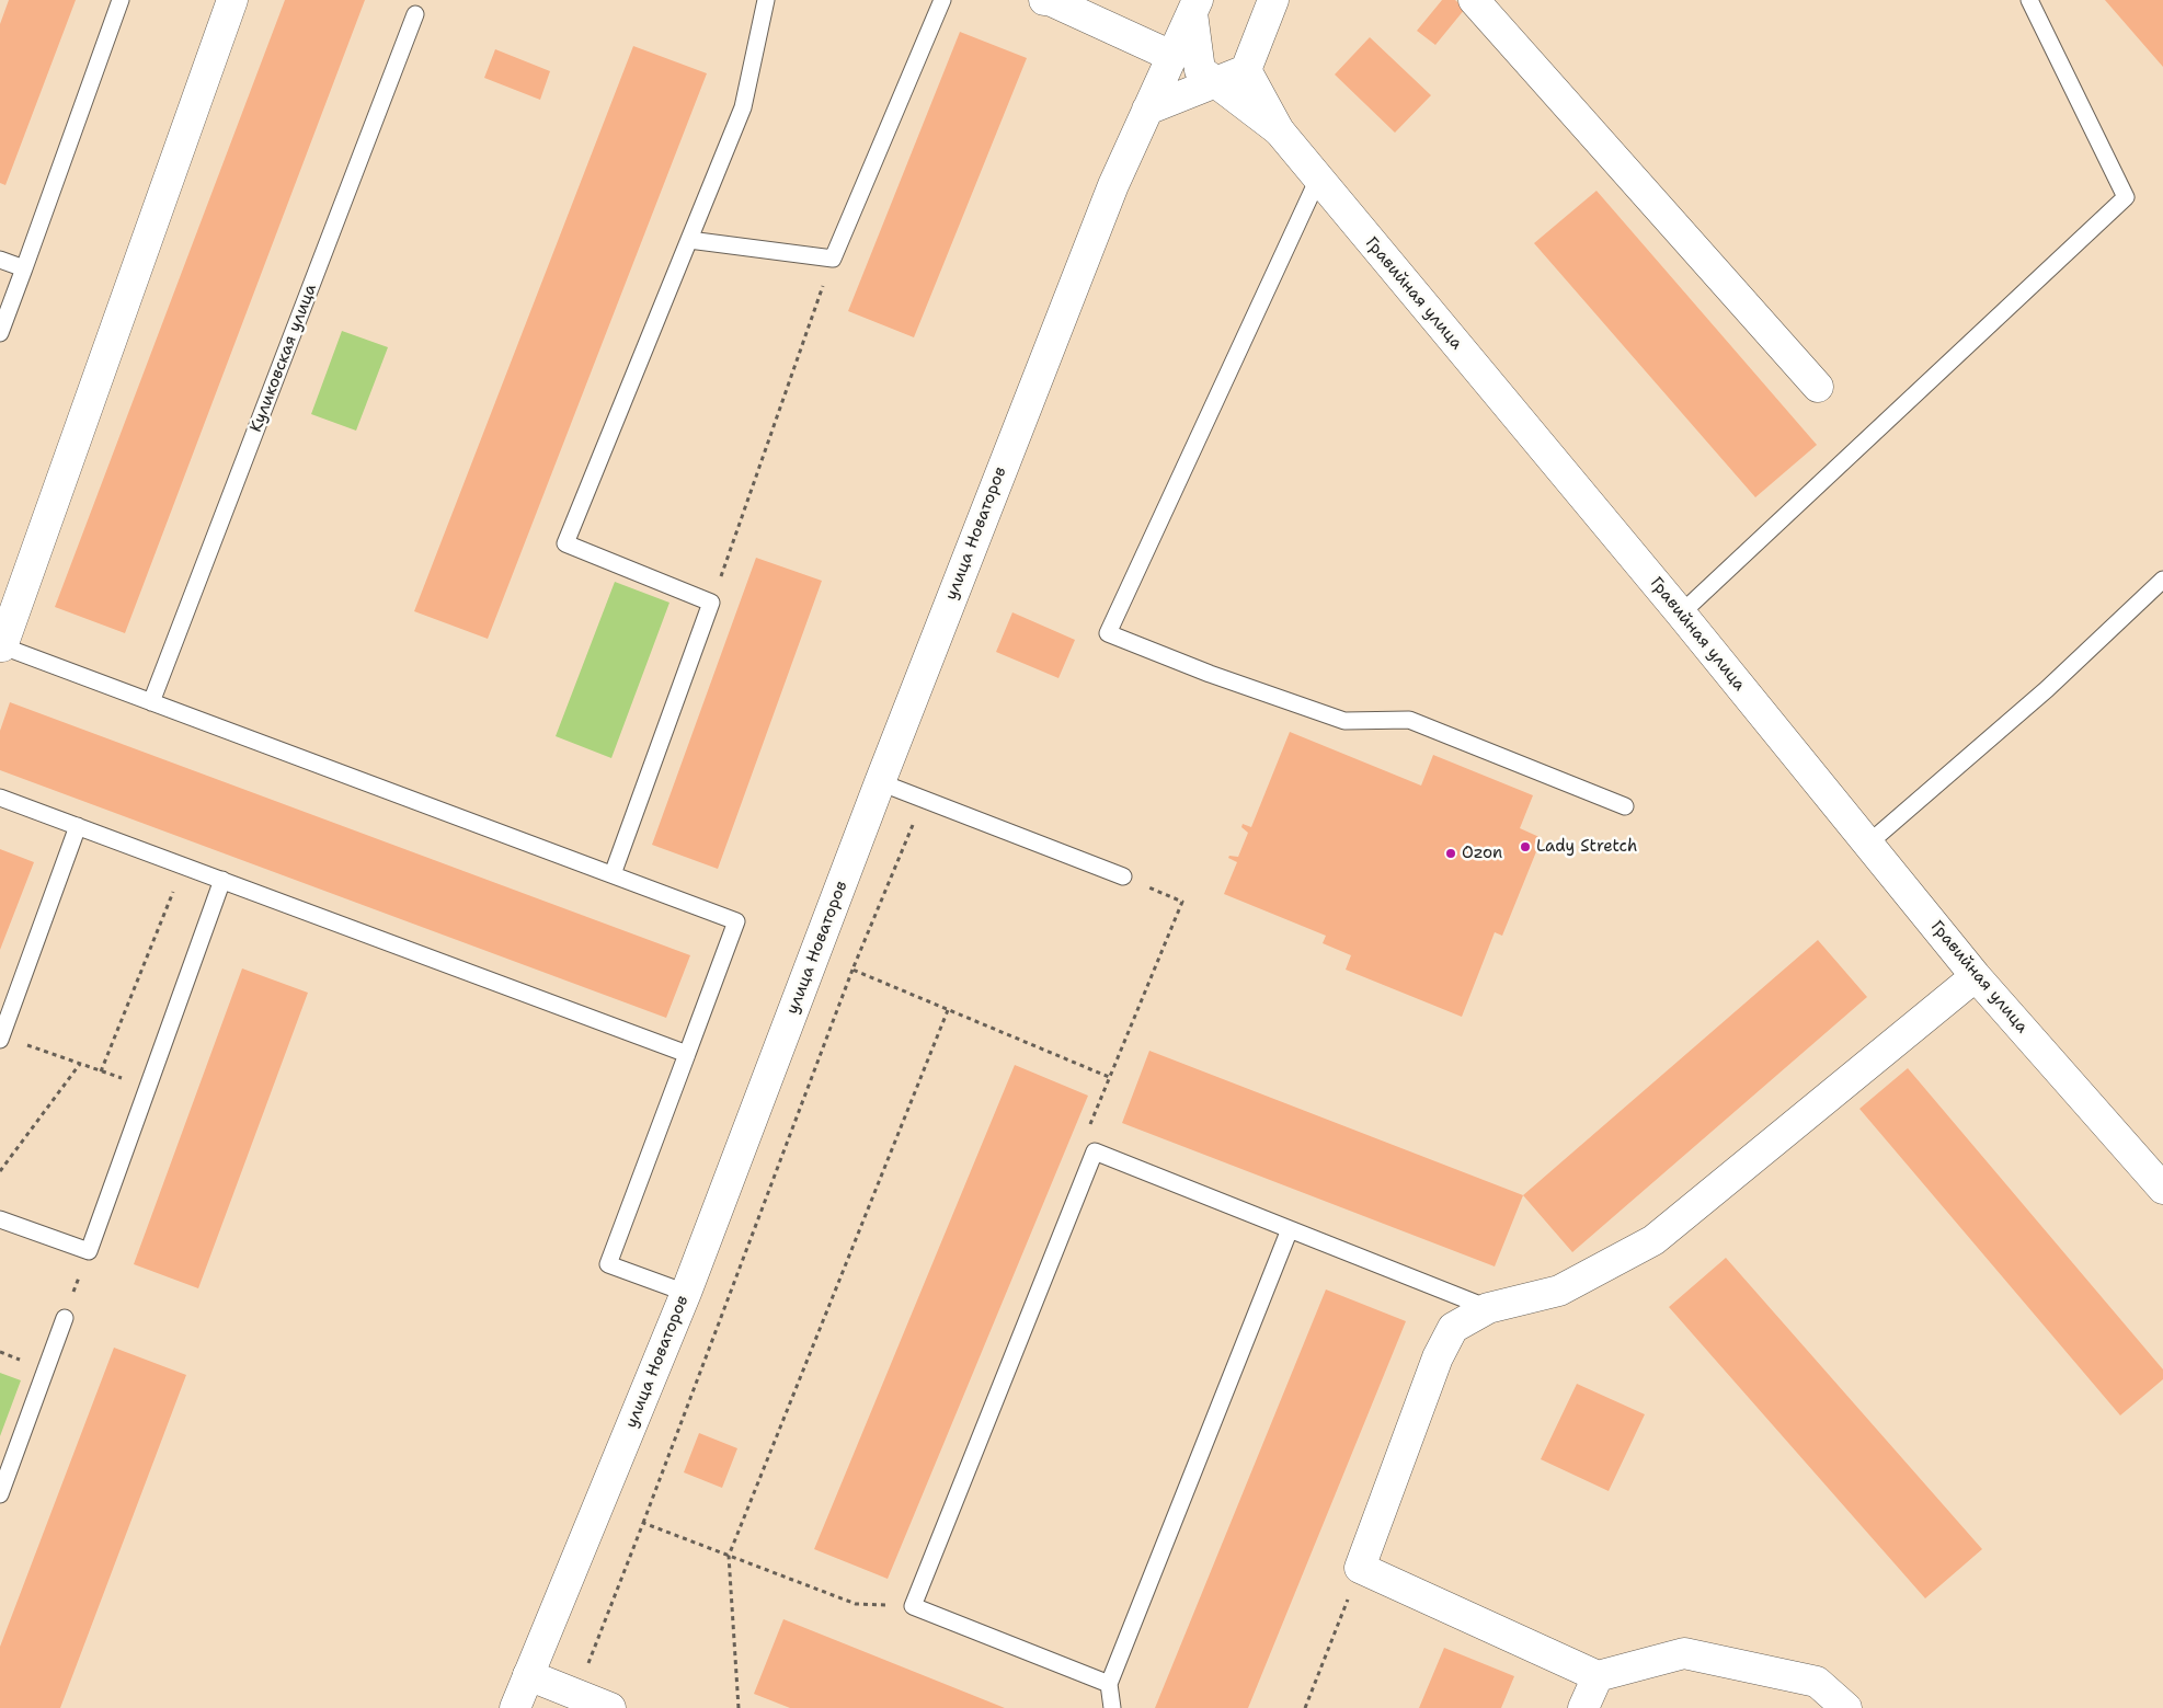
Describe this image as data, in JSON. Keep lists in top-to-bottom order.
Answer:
{
  "streets": {
    "street": ["Гравийная улица", "улица Новаторов"],
    "lane": ["Куликовская улица"]
  },
  "places": ["Lady Stretch", "Ozon"]
}
